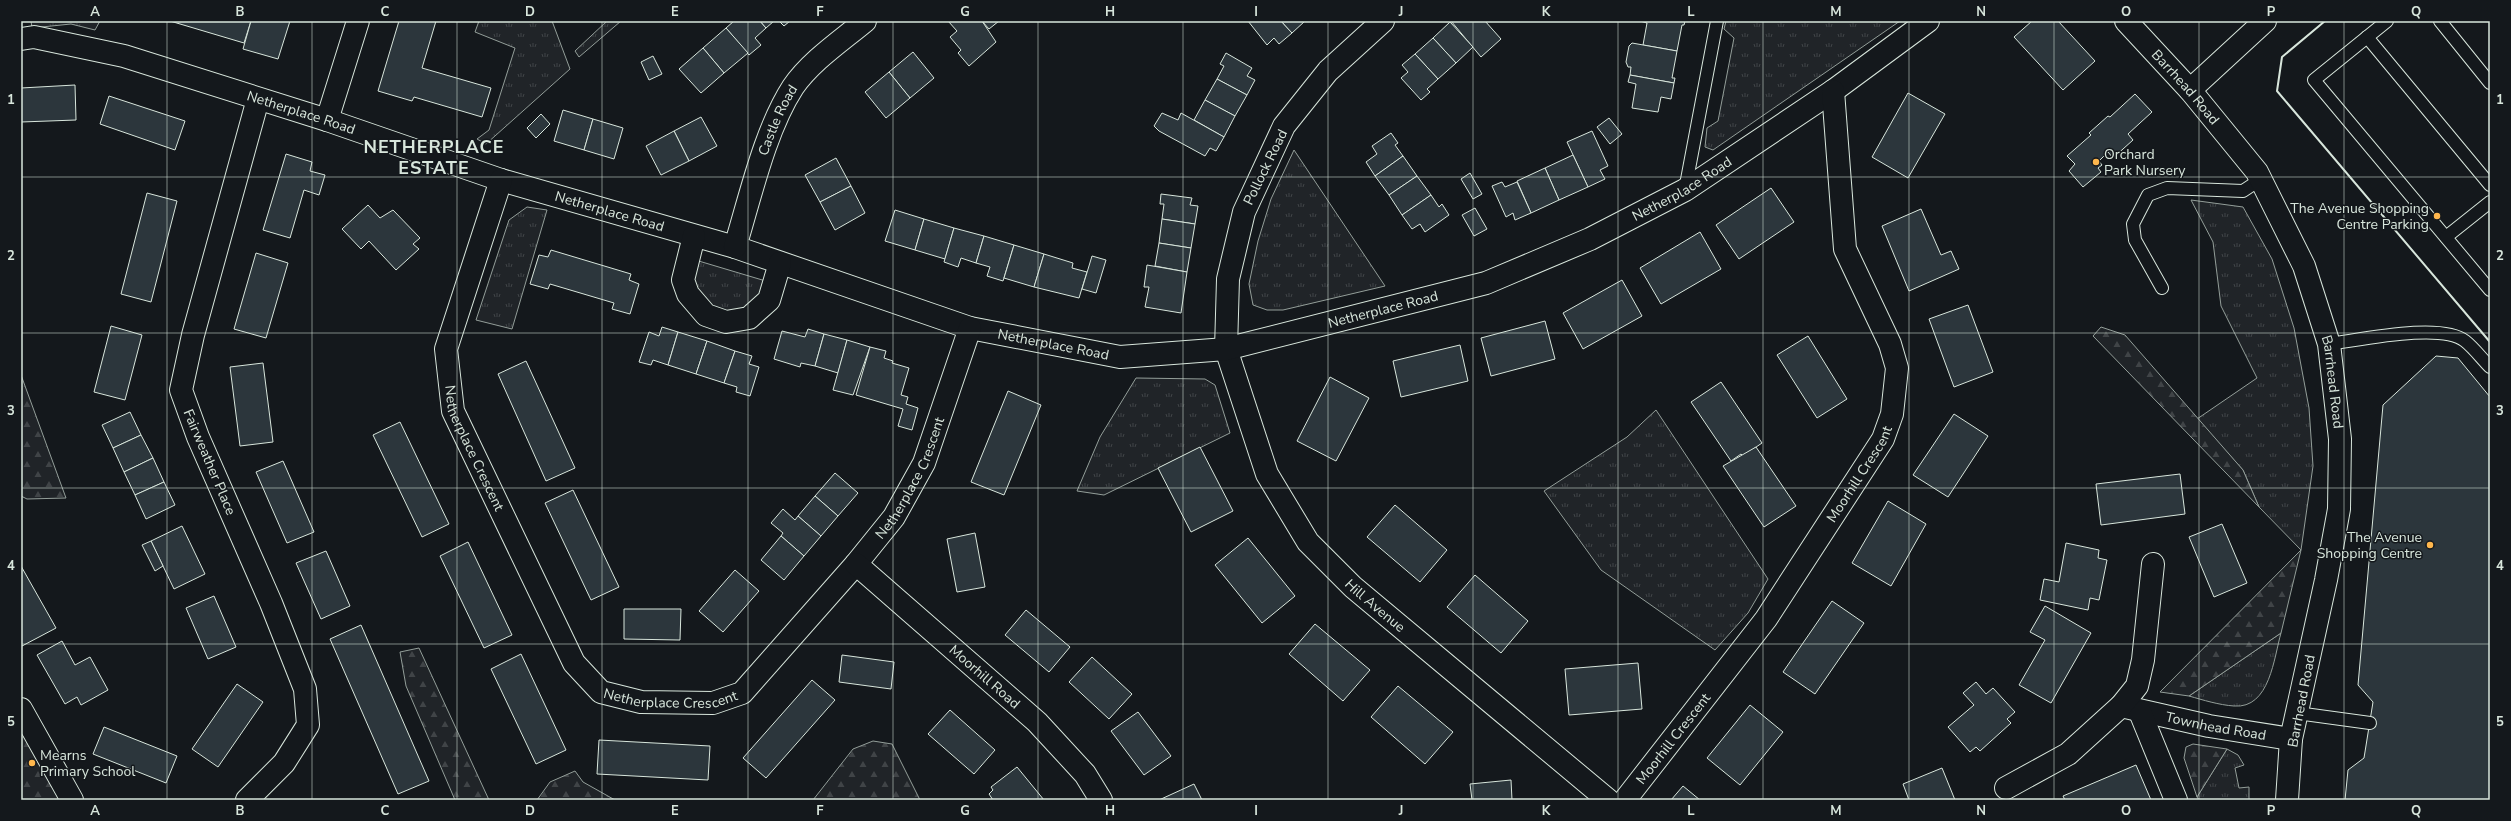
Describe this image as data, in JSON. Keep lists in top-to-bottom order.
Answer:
{
  "streets": {
    "street": [
      "Barrhead Road",
      "Netherplace Road",
      "Castle Road",
      "Pollock Road",
      "Netherplace Crescent",
      "Fairweather Place",
      "Moorhill Crescent",
      "Hill Avenue",
      "Moorhill Road",
      "Townhead Road"
    ]
  },
  "crossings": [
    ["Barrhead Road", "Townhead Road"],
    ["Netherplace Road", "Castle Road"],
    ["Netherplace Road", "Pollock Road"],
    ["Netherplace Road", "Netherplace Crescent"],
    ["Netherplace Road", "Fairweather Place"],
    ["Netherplace Road", "Moorhill Crescent"],
    ["Netherplace Road", "Hill Avenue"],
    ["Pollock Road", "Hill Avenue"],
    ["Netherplace Crescent", "Moorhill Road"]
  ],
  "districts": ["NETHERPLACE ESTATE"],
  "places": [
    "Orchard Park Nursery",
    "The Avenue Shopping Centre Parking",
    "The Avenue Shopping Centre",
    "Mearns Primary School"
  ],
  "grid": {
    "columns": [
      "A",
      "B",
      "C",
      "D",
      "E",
      "F",
      "G",
      "H",
      "I",
      "J",
      "K",
      "L",
      "M",
      "N",
      "O",
      "P",
      "Q"
    ],
    "rows": [
      "1",
      "2",
      "3",
      "4",
      "5"
    ]
  }
}
